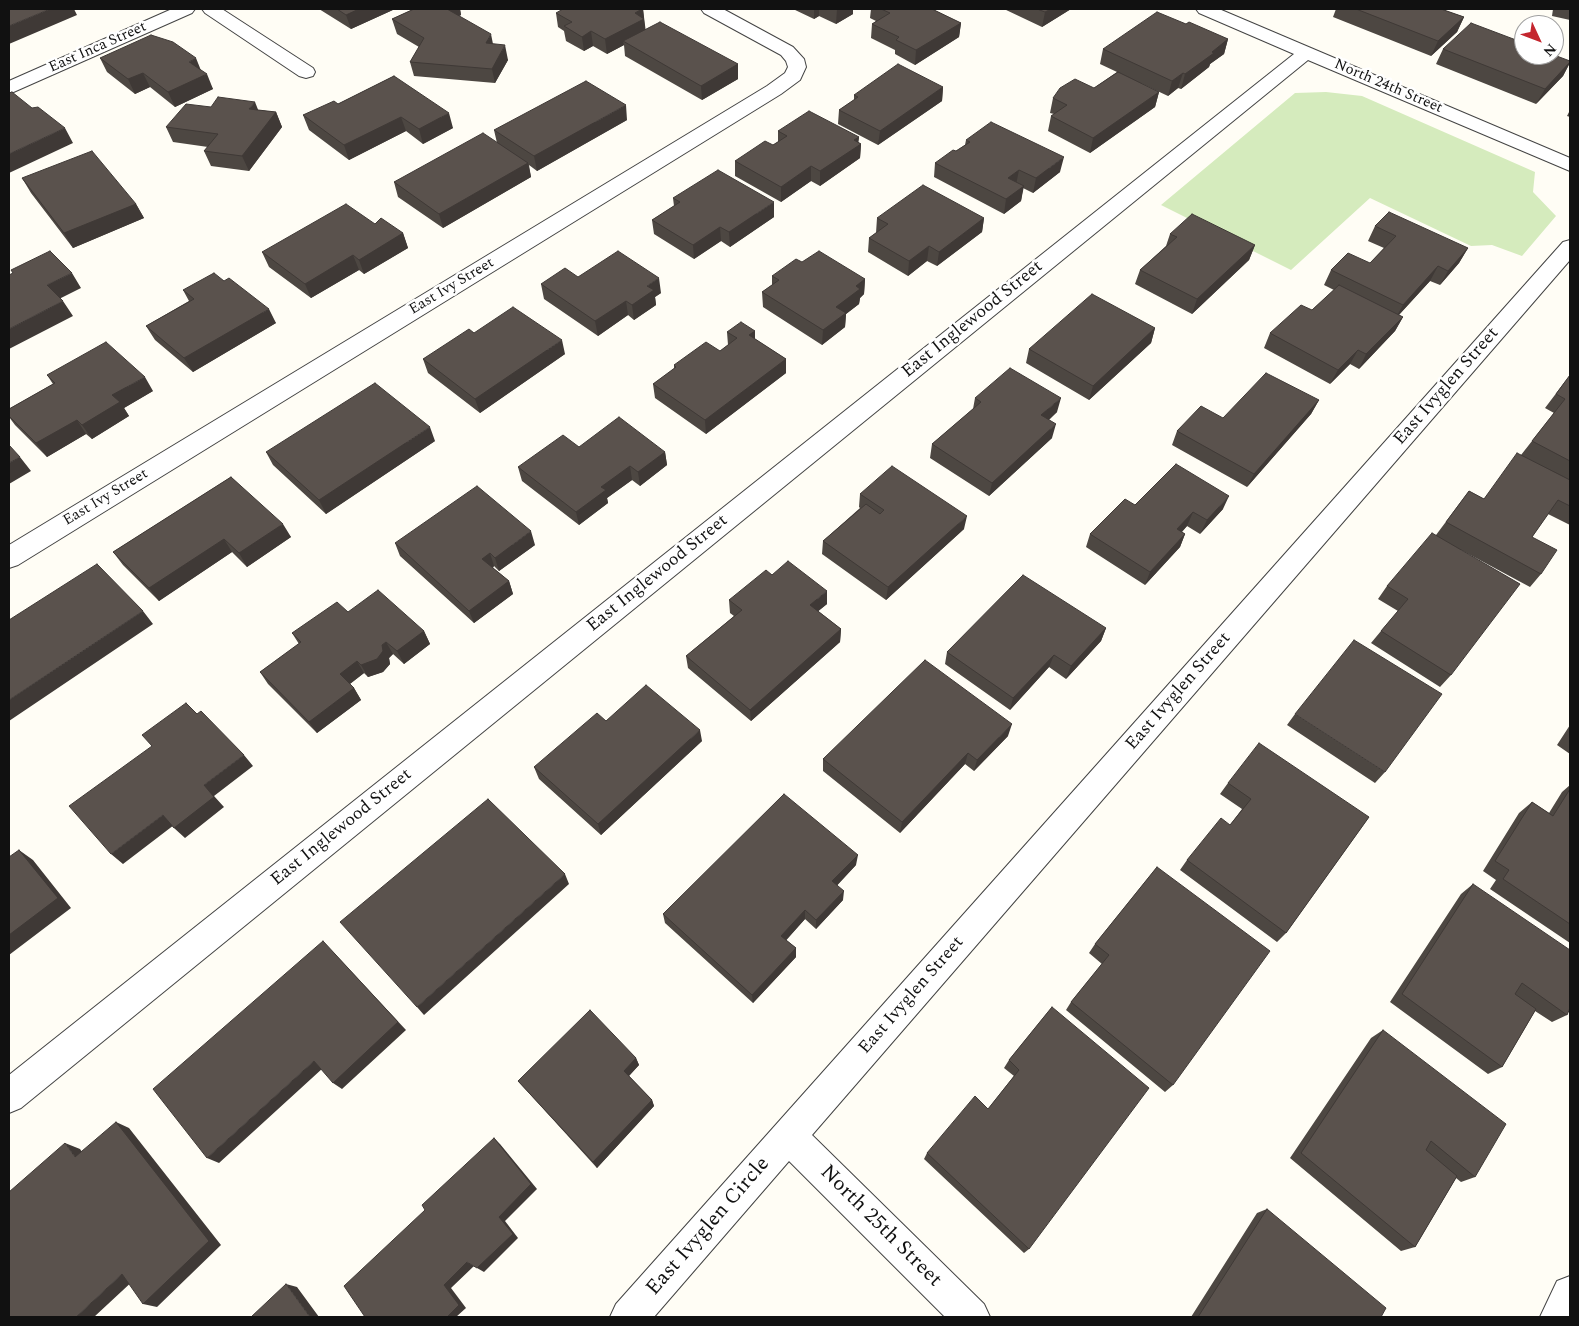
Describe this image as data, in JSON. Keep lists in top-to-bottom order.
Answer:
{
  "streets": {
    "street": [
      "East Inca Street",
      "North 24th Street",
      "East Ivy Street",
      "East Inglewood Street",
      "East Ivyglen Street",
      "East Ivyglen Circle",
      "North 25th Street"
    ]
  },
  "crossings": [
    ["North 24th Street", "East Inglewood Street"],
    ["East Ivyglen Street", "East Ivyglen Circle"],
    ["East Ivyglen Street", "North 25th Street"],
    ["East Ivyglen Circle", "North 25th Street"]
  ],
  "north": "bottom right"
}
